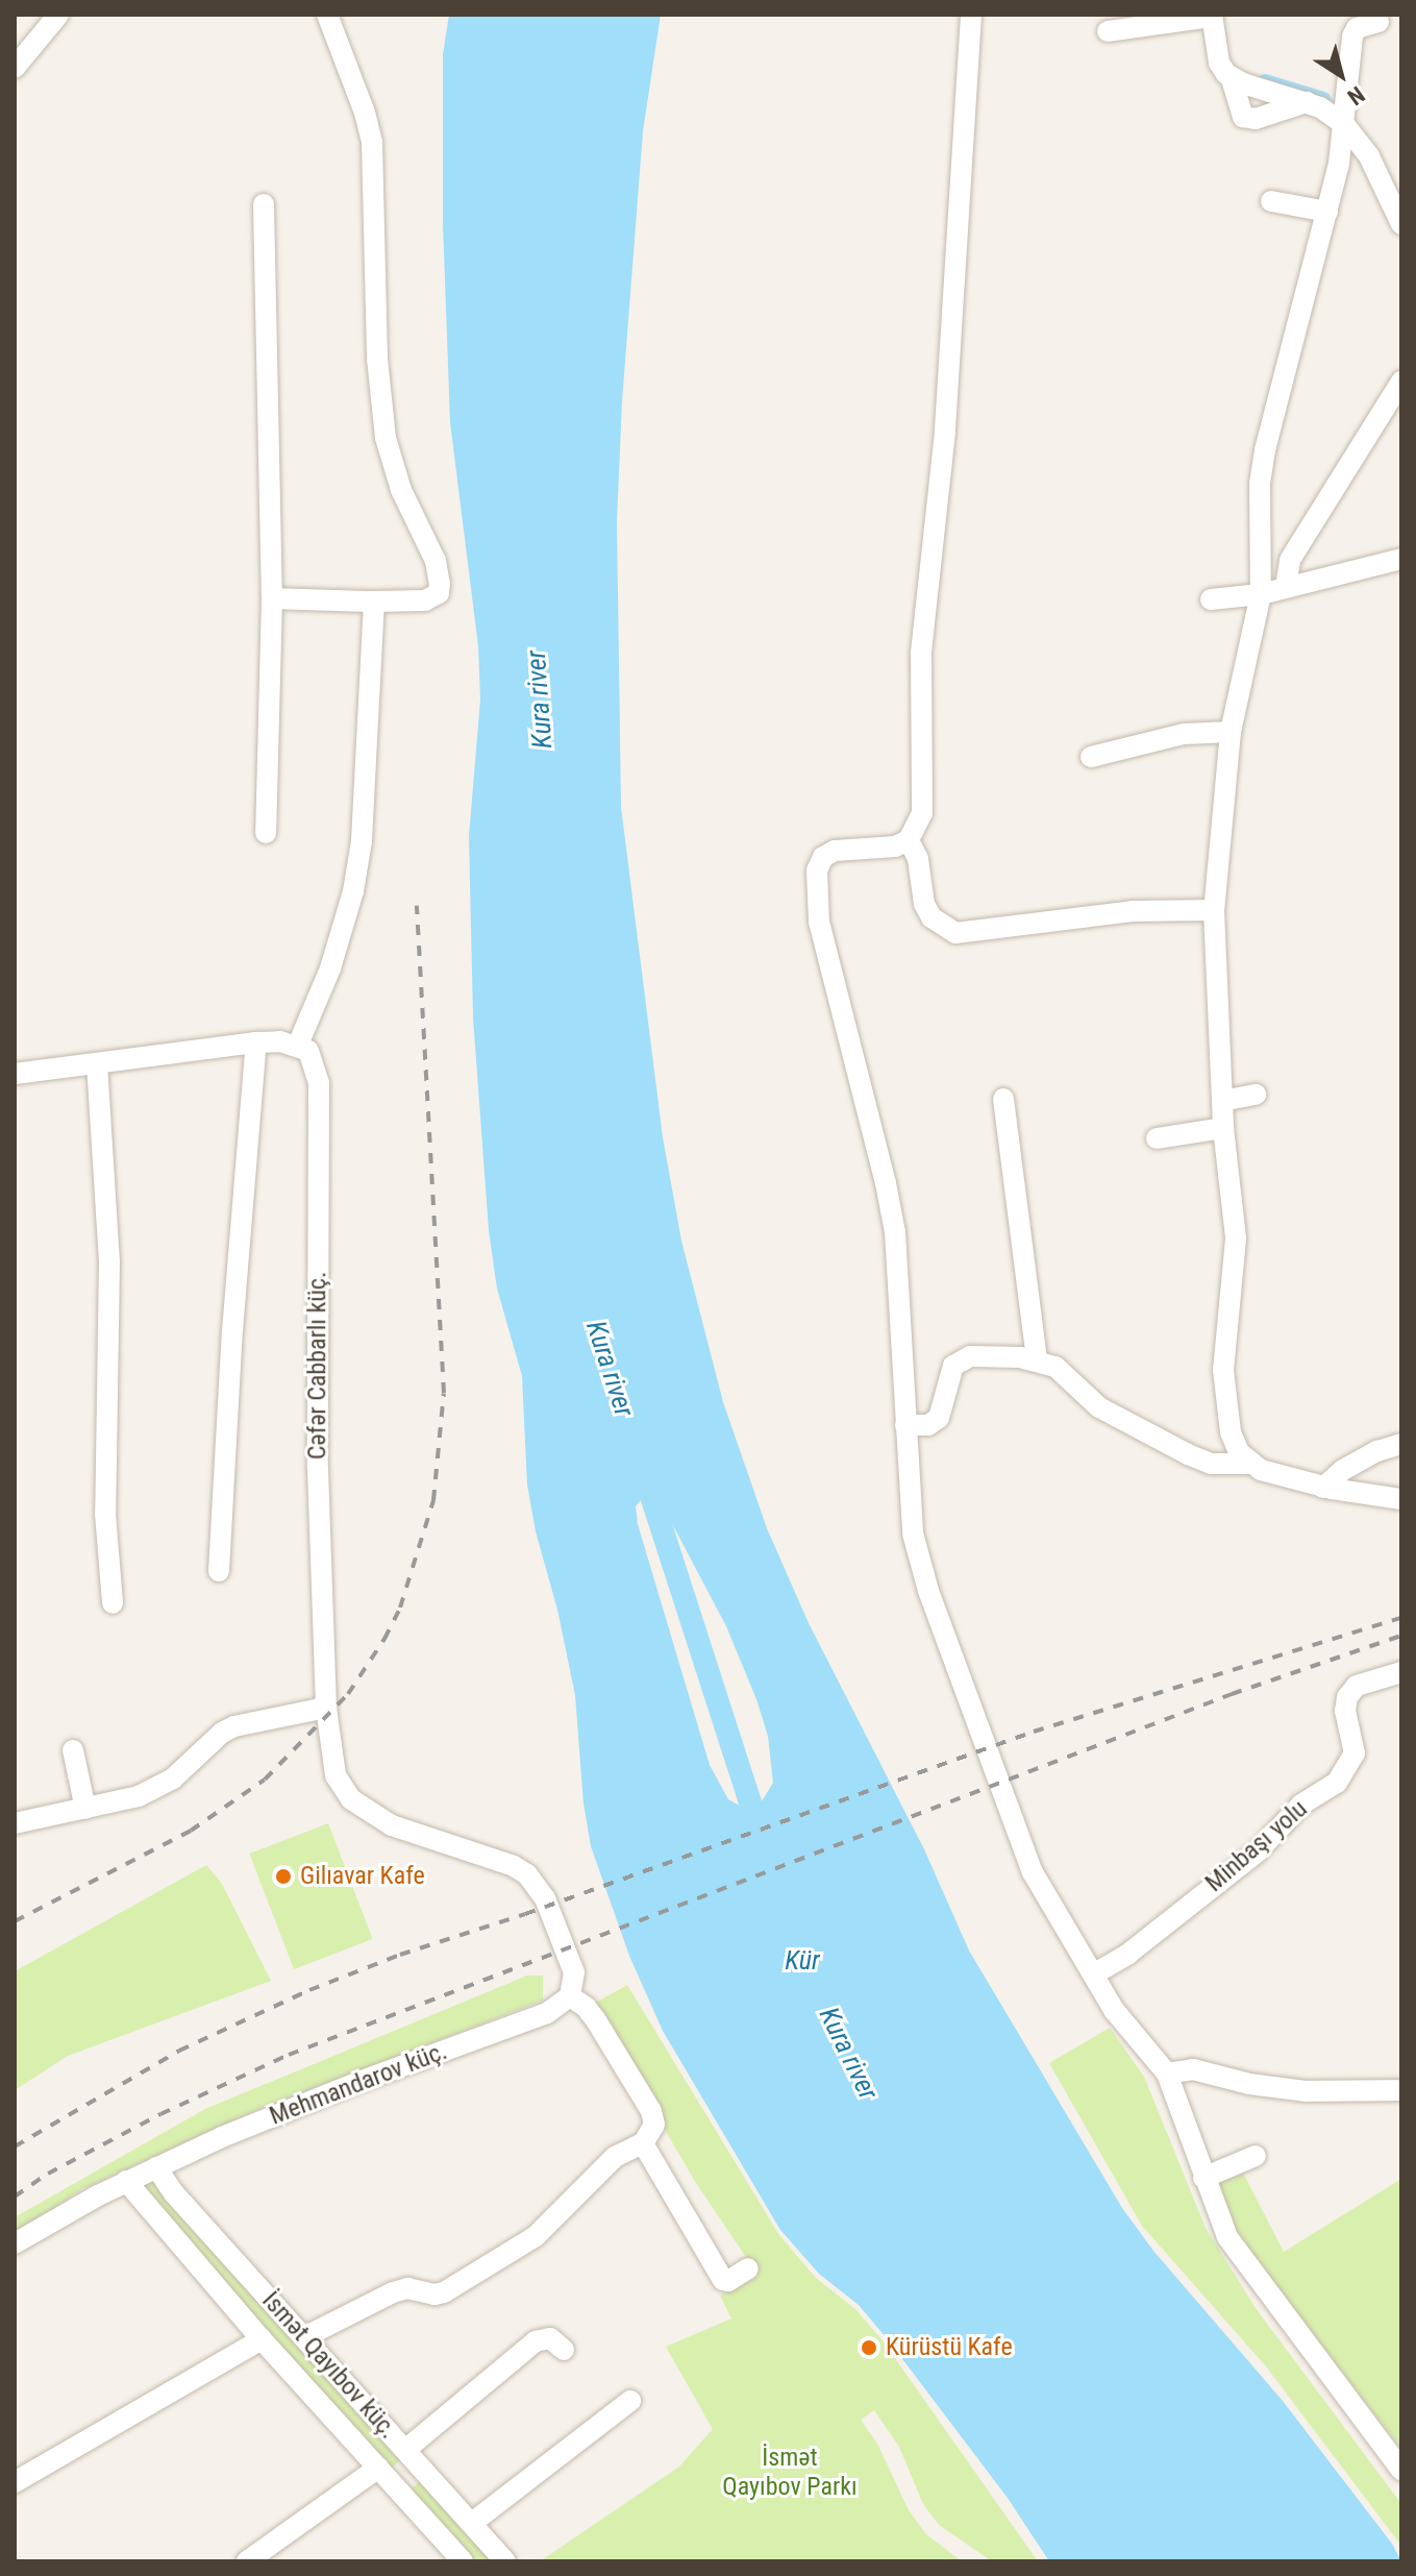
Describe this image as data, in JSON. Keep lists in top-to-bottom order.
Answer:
{
  "streets": {
    "street": [
      "Cəfər Cabbarlı küç.",
      "Minbaşı yolu",
      "Mehmandarov küç.",
      "İsmət Qayıbov küç."
    ]
  },
  "crossings": [
    ["Cəfər Cabbarlı küç.", "Mehmandarov küç."],
    ["Mehmandarov küç.", "İsmət Qayıbov küç."]
  ],
  "water": ["Kura river", "Kür"],
  "parks": ["İsmət Qayıbov Parkı"],
  "places": ["Gilıavar Kafe", "Kürüstü Kafe"],
  "north": "bottom right"
}
